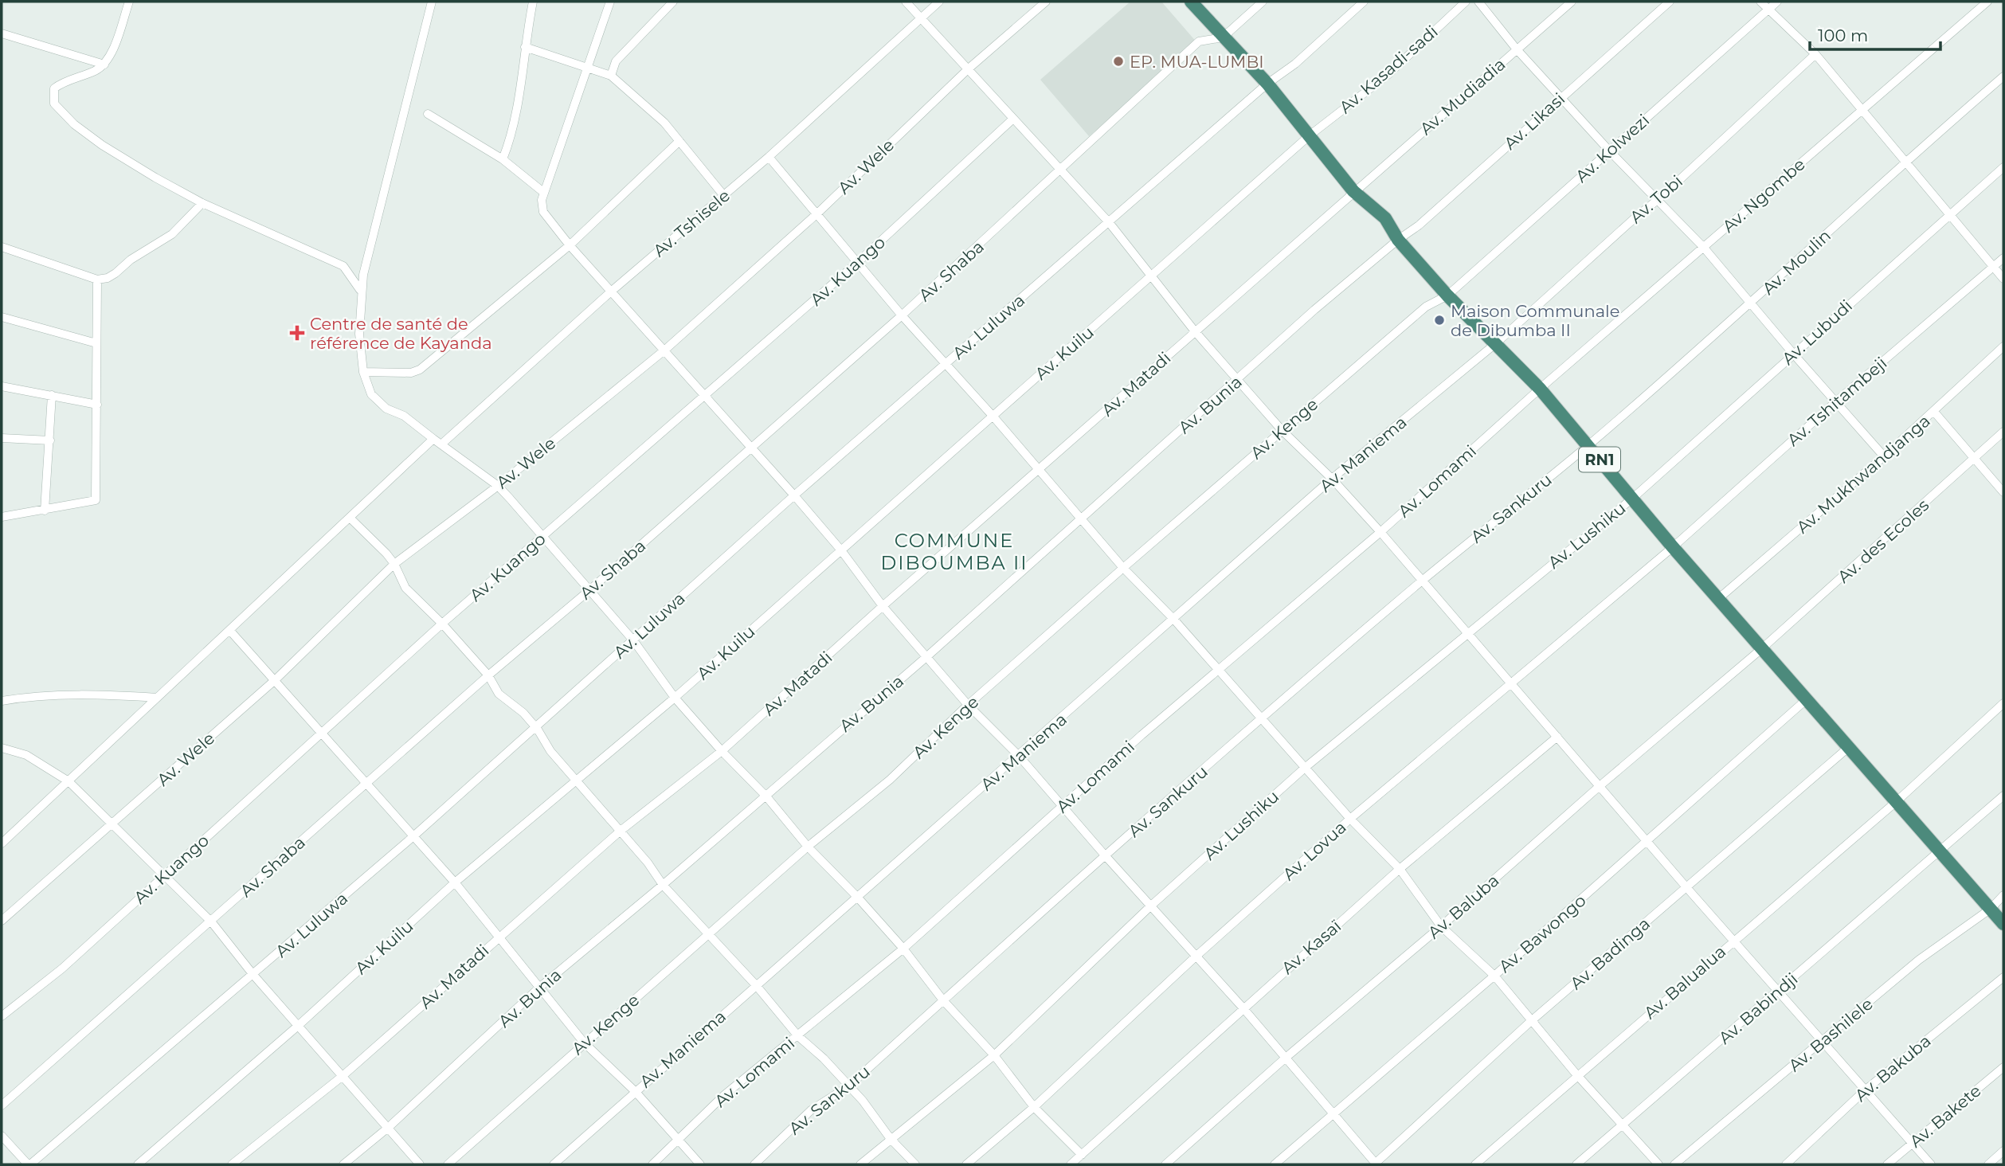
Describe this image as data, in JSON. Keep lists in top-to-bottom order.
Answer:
{
  "streets": {
    "highway": ["RN1"],
    "street": [
      "Av. Kasadi-sadi",
      "Av. Mudiadia",
      "Av. Likasi",
      "Av. Kolwezi",
      "Av. Wele",
      "Av. Ngombe",
      "Av. Tobi",
      "Av. Tshisele",
      "Av. Moulin",
      "Av. Kuango",
      "Av. Shaba",
      "Av. Luluwa",
      "Av. Lubudi",
      "Av. Kuilu",
      "Av. Matadi",
      "Av. Tshitambeji",
      "Av. Bunia",
      "Av. Kenge",
      "Av. Maniema",
      "Av. Mukhwandjanga",
      "Av. Lomami",
      "Av. Sankuru",
      "Av. Lushiku",
      "Av. des Ecoles",
      "Av. Lovua",
      "Av. Baluba",
      "Av. Bawongo",
      "Av. Kasaï",
      "Av. Badinga",
      "Av. Balualua",
      "Av. Babindji",
      "Av. Bashilele",
      "Av. Bakuba",
      "Av. Bakete"
    ]
  },
  "crossings": [
    ["Av. Kasadi-sadi", "Av. Kuilu"],
    ["Av. Kasadi-sadi", "RN1"],
    ["Av. Mudiadia", "Av. Matadi"],
    ["Av. Mudiadia", "RN1"],
    ["Av. Likasi", "Av. Bunia"],
    ["Av. Likasi", "RN1"],
    ["Av. Kolwezi", "Av. Kenge"],
    ["Av. Kolwezi", "RN1"],
    ["Av. Ngombe", "RN1"],
    ["Av. Ngombe", "Av. Lomami"],
    ["Av. Tobi", "Av. Maniema"],
    ["Av. Tobi", "RN1"],
    ["Av. Moulin", "RN1"],
    ["Av. Moulin", "Av. Sankuru"],
    ["Av. Shaba", "RN1"],
    ["Av. Luluwa", "RN1"],
    ["Av. Lubudi", "RN1"],
    ["Av. Lubudi", "Av. Lushiku"],
    ["Av. Kuilu", "RN1"],
    ["Av. Matadi", "RN1"],
    ["Av. Tshitambeji", "RN1"],
    ["Av. Tshitambeji", "Av. Lovua"],
    ["Av. Bunia", "RN1"],
    ["Av. Kenge", "RN1"],
    ["Av. Maniema", "RN1"],
    ["RN1", "Av. Mukhwandjanga"],
    ["RN1", "Av. Lomami"],
    ["RN1", "Av. Sankuru"],
    ["RN1", "Av. Lushiku"],
    ["RN1", "Av. des Ecoles"],
    ["RN1", "Av. Lovua"],
    ["RN1", "Av. Baluba"],
    ["RN1", "Av. Bawongo"],
    ["RN1", "Av. Badinga"],
    ["RN1", "Av. Balualua"],
    ["RN1", "Av. Babindji"],
    ["RN1", "Av. Bashilele"],
    ["Av. des Ecoles", "Av. Baluba"]
  ],
  "districts": ["COMMUNE DIBOUMBA II"],
  "places": {
    "other": ["EP. MUA-LUMBI", "Maison Communale de Dibumba II"],
    "health": ["Centre de santé de référence de Kayanda"]
  },
  "scale_bar": "100 m"
}
